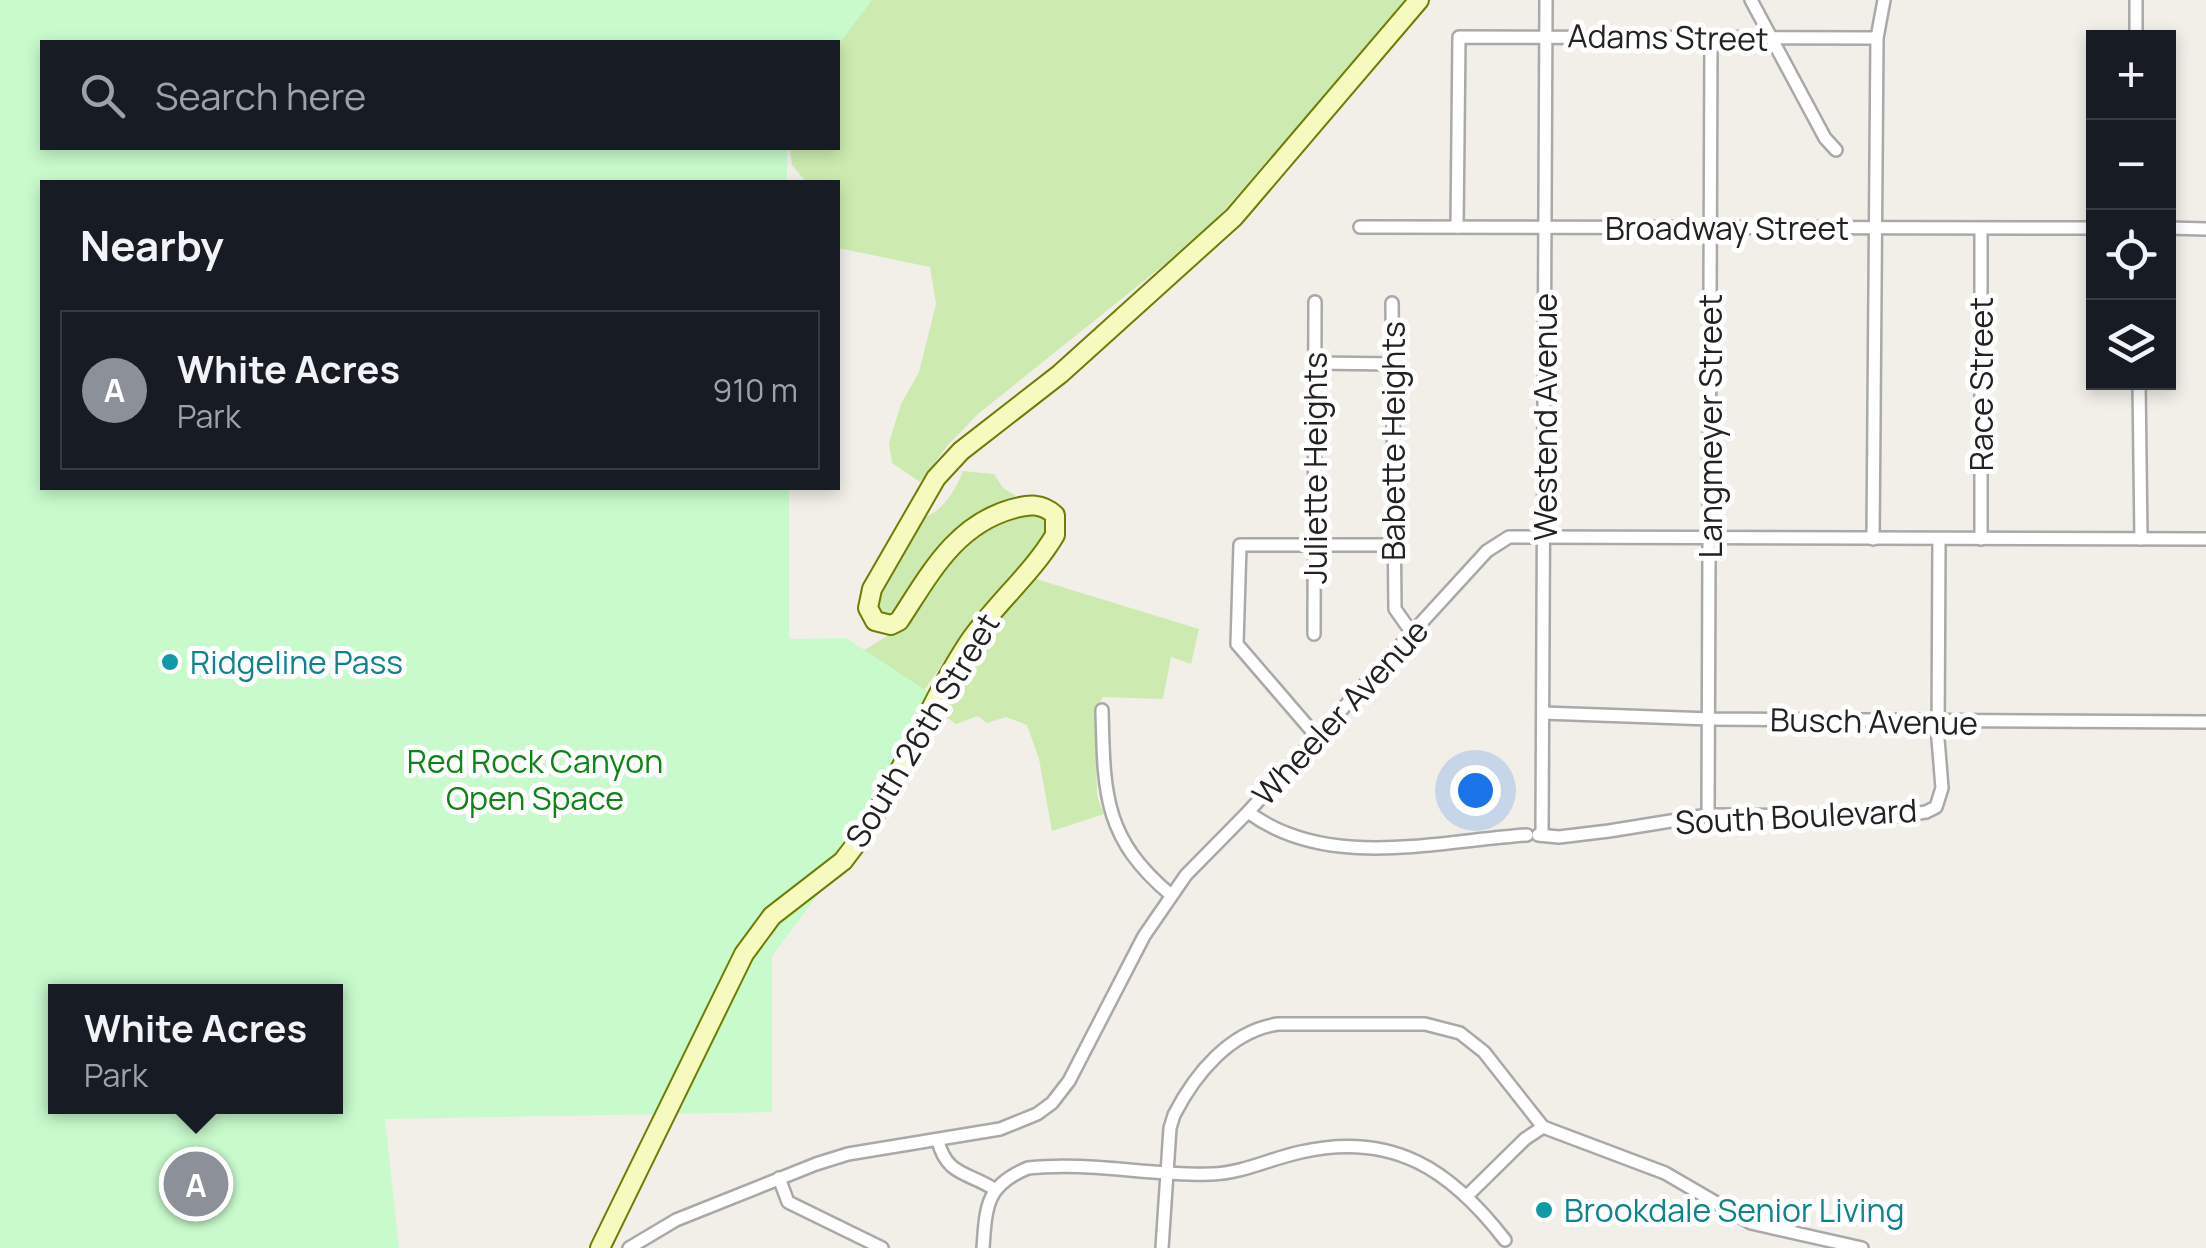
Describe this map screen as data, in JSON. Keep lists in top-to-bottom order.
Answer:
{
  "streets": {
    "street": [
      "Adams Street",
      "Broadway Street",
      "Race Street",
      "Westend Avenue",
      "Langmeyer Street",
      "Babette Heights",
      "Juliette Heights",
      "Wheeler Avenue",
      "Busch Avenue",
      "South 26th Street",
      "South Boulevard"
    ]
  },
  "crossings": [
    ["Adams Street", "Broadway Street"],
    ["Adams Street", "Westend Avenue"],
    ["Adams Street", "Langmeyer Street"],
    ["Broadway Street", "Race Street"],
    ["Broadway Street", "Westend Avenue"],
    ["Broadway Street", "Langmeyer Street"],
    ["Race Street", "Wheeler Avenue"],
    ["Westend Avenue", "Wheeler Avenue"],
    ["Westend Avenue", "Busch Avenue"],
    ["Westend Avenue", "South Boulevard"],
    ["Langmeyer Street", "Wheeler Avenue"],
    ["Langmeyer Street", "Busch Avenue"],
    ["Langmeyer Street", "South Boulevard"],
    ["Babette Heights", "Wheeler Avenue"],
    ["Wheeler Avenue", "South Boulevard"],
    ["Busch Avenue", "South Boulevard"]
  ],
  "parks": ["Red Rock Canyon Open Space"],
  "places": ["Ridgeline Pass", "Brookdale Senior Living"],
  "page": {
    "map_buttons": ["+", "−"],
    "search": "Search here",
    "heading": "Nearby",
    "list": [
      {
        "mark": "A",
        "name": "White Acres",
        "note": "Park",
        "value": "910 m"
      }
    ],
    "popup": ["White Acres", "Park"],
    "pins": "A"
  }
}
